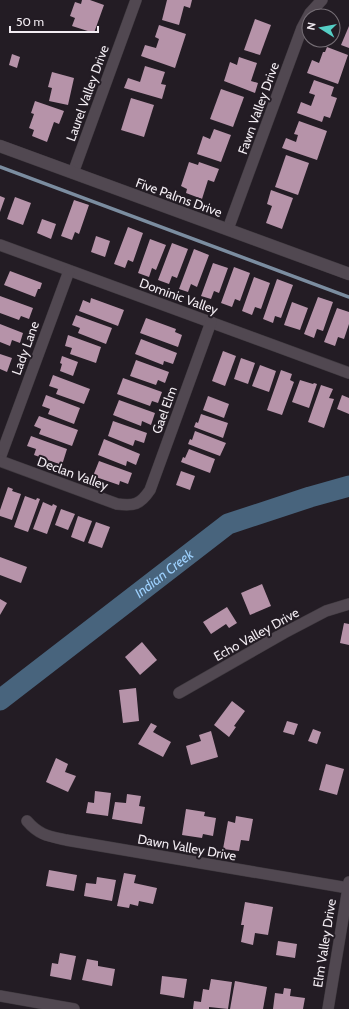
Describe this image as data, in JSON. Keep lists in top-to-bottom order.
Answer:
{
  "streets": {
    "street": [
      "Laurel Valley Drive",
      "Fawn Valley Drive",
      "Five Palms Drive",
      "Dominic Valley",
      "Lady Lane",
      "Gael Elm",
      "Declan Valley",
      "Echo Valley Drive",
      "Dawn Valley Drive",
      "Elm Valley Drive"
    ]
  },
  "crossings": [
    ["Laurel Valley Drive", "Five Palms Drive"],
    ["Fawn Valley Drive", "Five Palms Drive"],
    ["Dominic Valley", "Lady Lane"],
    ["Dominic Valley", "Gael Elm"],
    ["Gael Elm", "Declan Valley"],
    ["Dawn Valley Drive", "Elm Valley Drive"]
  ],
  "water": ["Indian Creek"],
  "scale_bar": "50 m",
  "north": "left"
}
